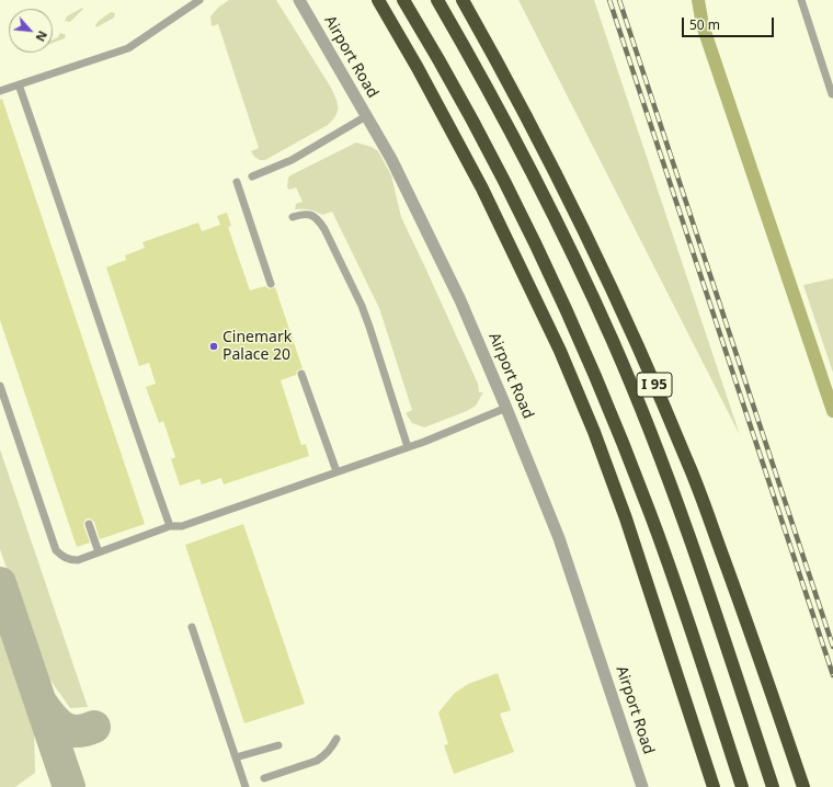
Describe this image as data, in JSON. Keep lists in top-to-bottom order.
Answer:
{
  "streets": {
    "highway": ["I 95"],
    "street": ["Airport Road"]
  },
  "places": ["Cinemark Palace 20"],
  "scale_bar": "50 m",
  "north": "bottom right"
}
